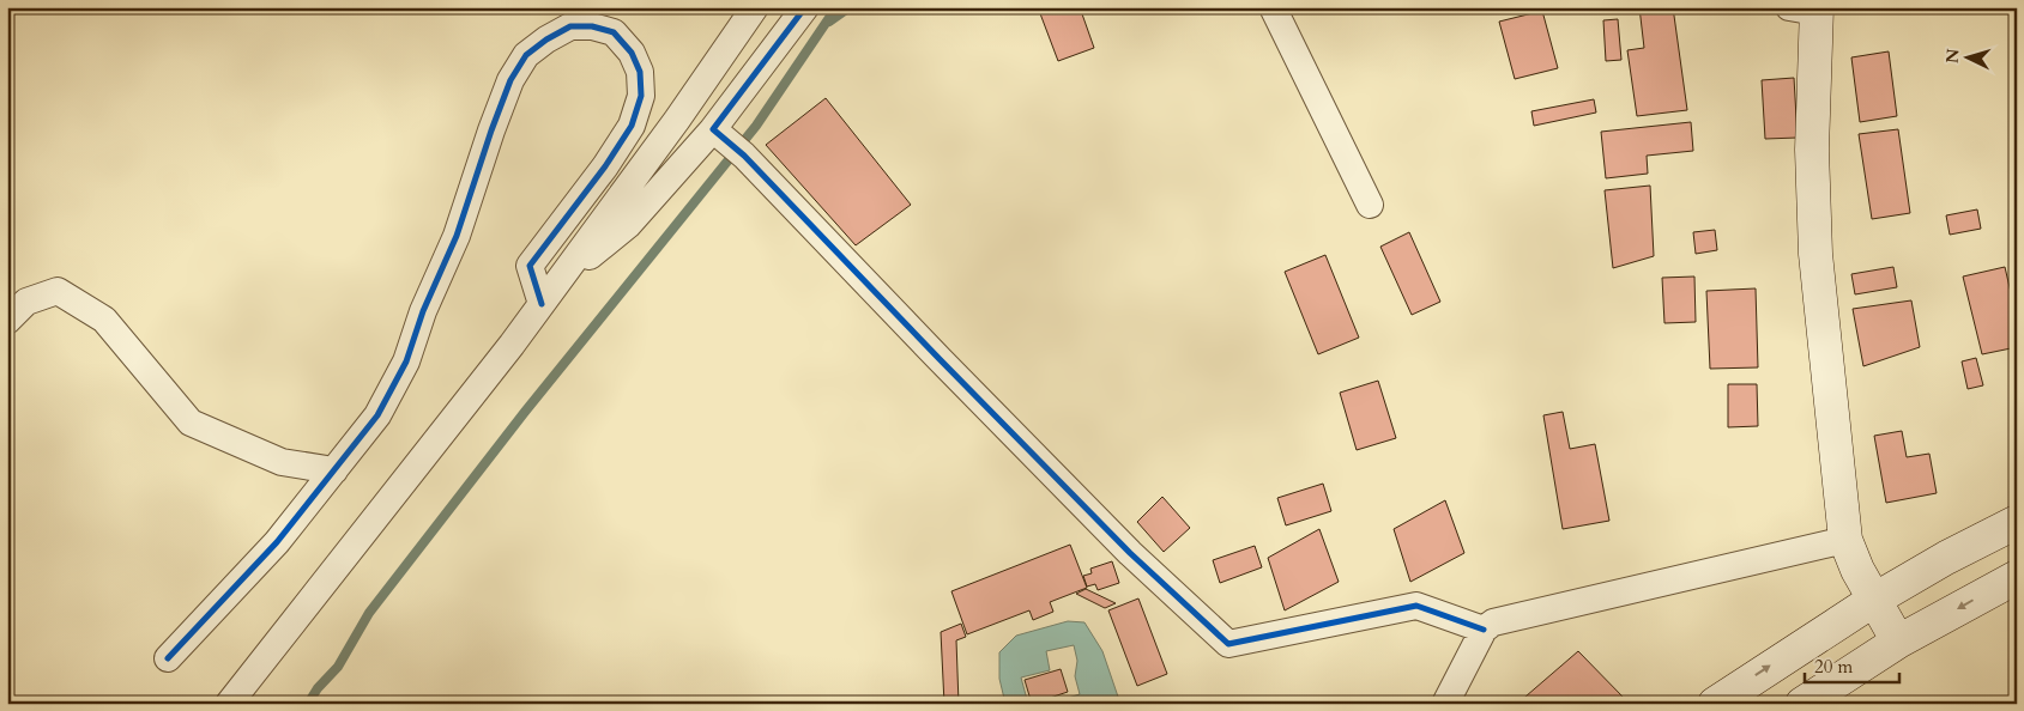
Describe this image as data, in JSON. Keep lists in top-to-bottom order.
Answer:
{
  "scale_bar": "20 m",
  "north": "left"
}
